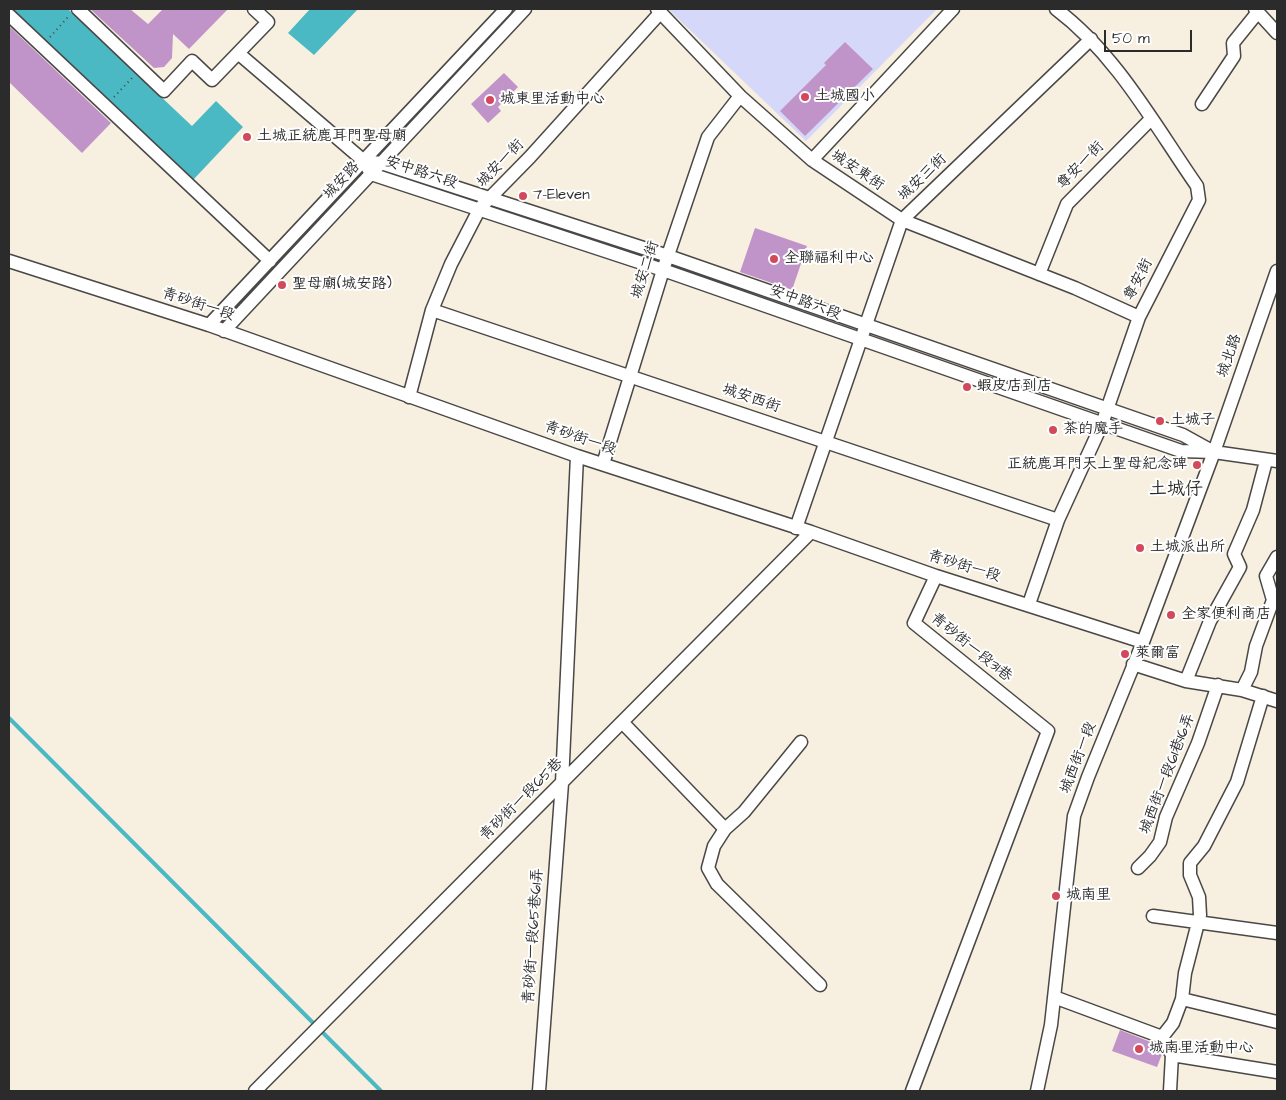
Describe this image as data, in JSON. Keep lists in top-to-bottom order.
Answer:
{
  "streets": {
    "street": [
      "城安一街",
      "尊安一街",
      "城安東街",
      "安中路六段",
      "城安三街",
      "城安路",
      "城安二街",
      "尊安街",
      "青砂街一段",
      "城北路",
      "城安西街",
      "青砂街一段31巷",
      "城西街一段",
      "城西街一段61巷16弄",
      "青砂街一段65巷",
      "青砂街一段65巷61弄"
    ]
  },
  "crossings": [
    ["城安一街", "城安東街"],
    ["城安一街", "安中路六段"],
    ["城安一街", "青砂街一段"],
    ["城安一街", "城安西街"],
    ["尊安一街", "城安東街"],
    ["尊安一街", "尊安街"],
    ["城安東街", "城安三街"],
    ["城安東街", "城安二街"],
    ["城安東街", "尊安街"],
    ["安中路六段", "城安三街"],
    ["安中路六段", "城安路"],
    ["安中路六段", "城安二街"],
    ["安中路六段", "尊安街"],
    ["安中路六段", "城北路"],
    ["安中路六段", "城西街一段"],
    ["城安三街", "尊安街"],
    ["城安三街", "青砂街一段"],
    ["城安三街", "城安西街"],
    ["城安路", "青砂街一段"],
    ["城安二街", "青砂街一段"],
    ["城安二街", "城安西街"],
    ["尊安街", "青砂街一段"],
    ["尊安街", "城安西街"],
    ["青砂街一段", "青砂街一段31巷"],
    ["青砂街一段", "城西街一段"],
    ["青砂街一段", "青砂街一段65巷"],
    ["青砂街一段", "青砂街一段65巷61弄"],
    ["城北路", "城西街一段"],
    ["青砂街一段65巷", "青砂街一段65巷61弄"]
  ],
  "districts": ["土城仔"],
  "places": [
    "土城國小",
    "城東里活動中心",
    "土城正統鹿耳門聖母廟",
    "7-Eleven",
    "全聯福利中心",
    "聖母廟(城安路)",
    "蝦皮店到店",
    "土城子",
    "茶的魔手",
    "正統鹿耳門天上聖母紀念碑",
    "土城派出所",
    "全家便利商店",
    "萊爾富",
    "城南里",
    "城南里活動中心"
  ],
  "scale_bar": "50 m"
}
